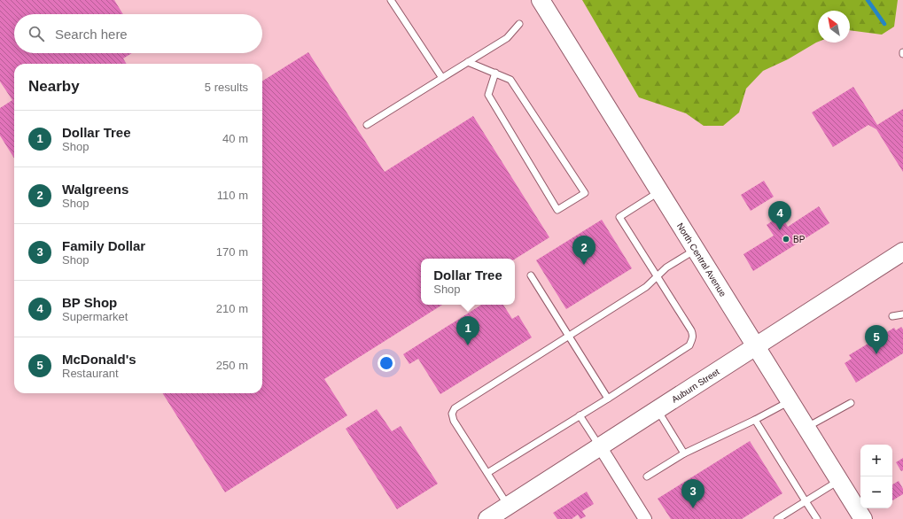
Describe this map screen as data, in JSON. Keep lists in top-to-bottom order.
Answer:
{
  "streets": {
    "main road": ["North Central Avenue", "Auburn Street"]
  },
  "crossings": [
    ["North Central Avenue", "Auburn Street"]
  ],
  "places": ["BP"],
  "north": "top left",
  "page": {
    "search": "Search here",
    "heading": ["Nearby", "5 results"],
    "list": [
      {
        "mark": "1",
        "name": "Dollar Tree",
        "note": "Shop",
        "value": "40 m"
      },
      {
        "mark": "2",
        "name": "Walgreens",
        "note": "Shop",
        "value": "110 m"
      },
      {
        "mark": "3",
        "name": "Family Dollar",
        "note": "Shop",
        "value": "170 m"
      },
      {
        "mark": "4",
        "name": "BP Shop",
        "note": "Supermarket",
        "value": "210 m"
      },
      {
        "mark": "5",
        "name": "McDonald's",
        "note": "Restaurant",
        "value": "250 m"
      }
    ],
    "pins": [
      "4",
      "2",
      "1",
      "5",
      "3"
    ],
    "popup": ["Dollar Tree", "Shop"],
    "map_buttons": ["+", "−"]
  }
}
